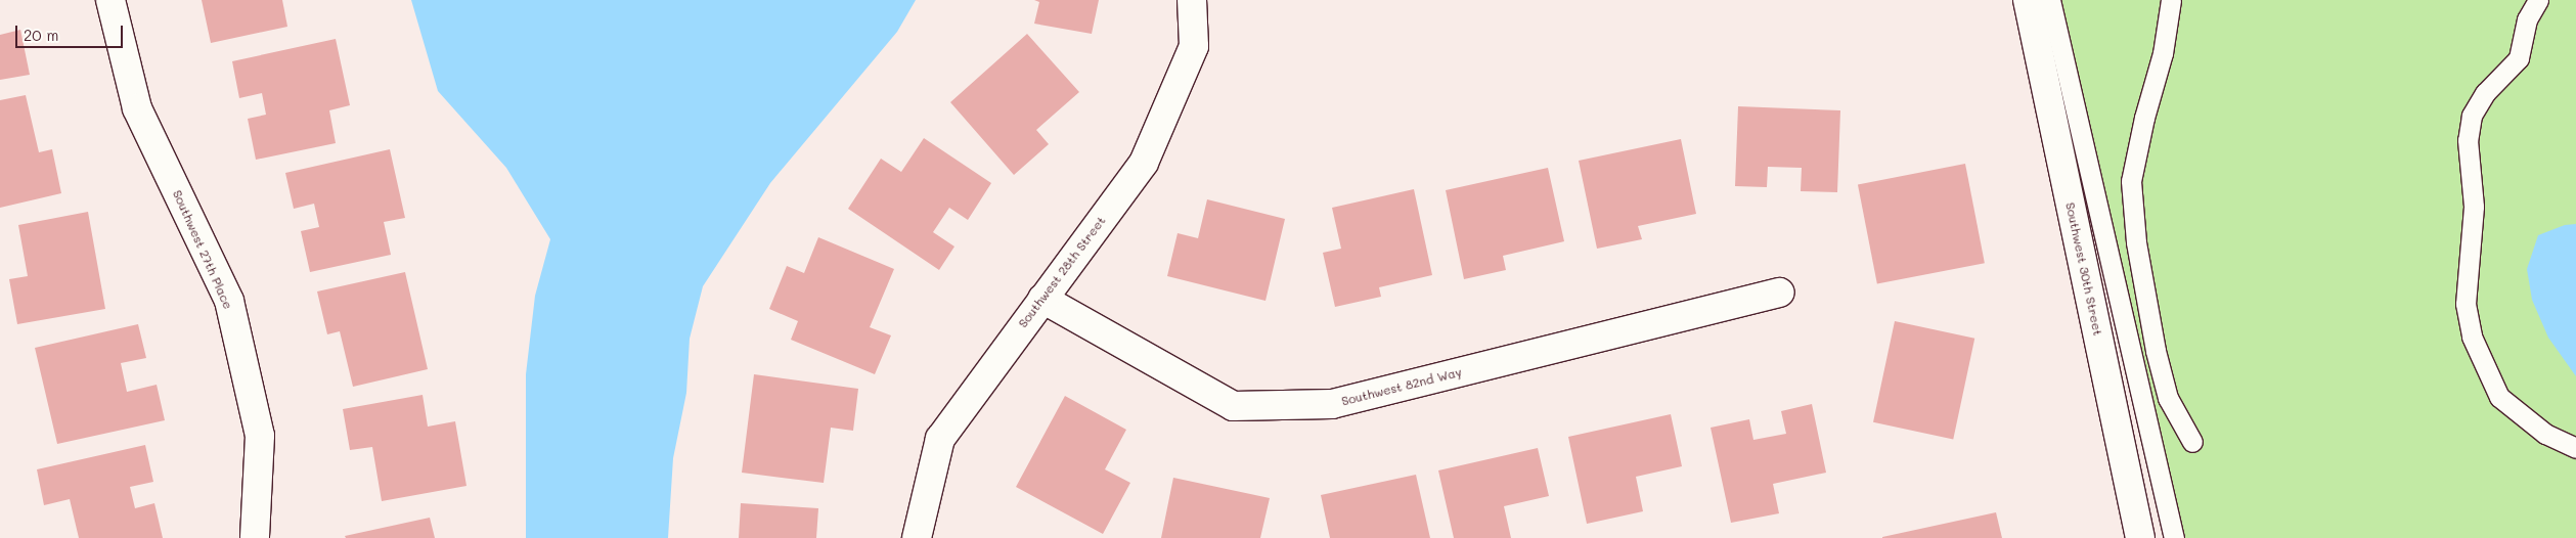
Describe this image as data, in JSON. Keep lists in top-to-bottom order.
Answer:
{
  "streets": {
    "street": [
      "Southwest 27th Place",
      "Southwest 30th Street",
      "Southwest 28th Street",
      "Southwest 82nd Way"
    ]
  },
  "crossings": [
    ["Southwest 28th Street", "Southwest 82nd Way"]
  ],
  "scale_bar": "20 m"
}
